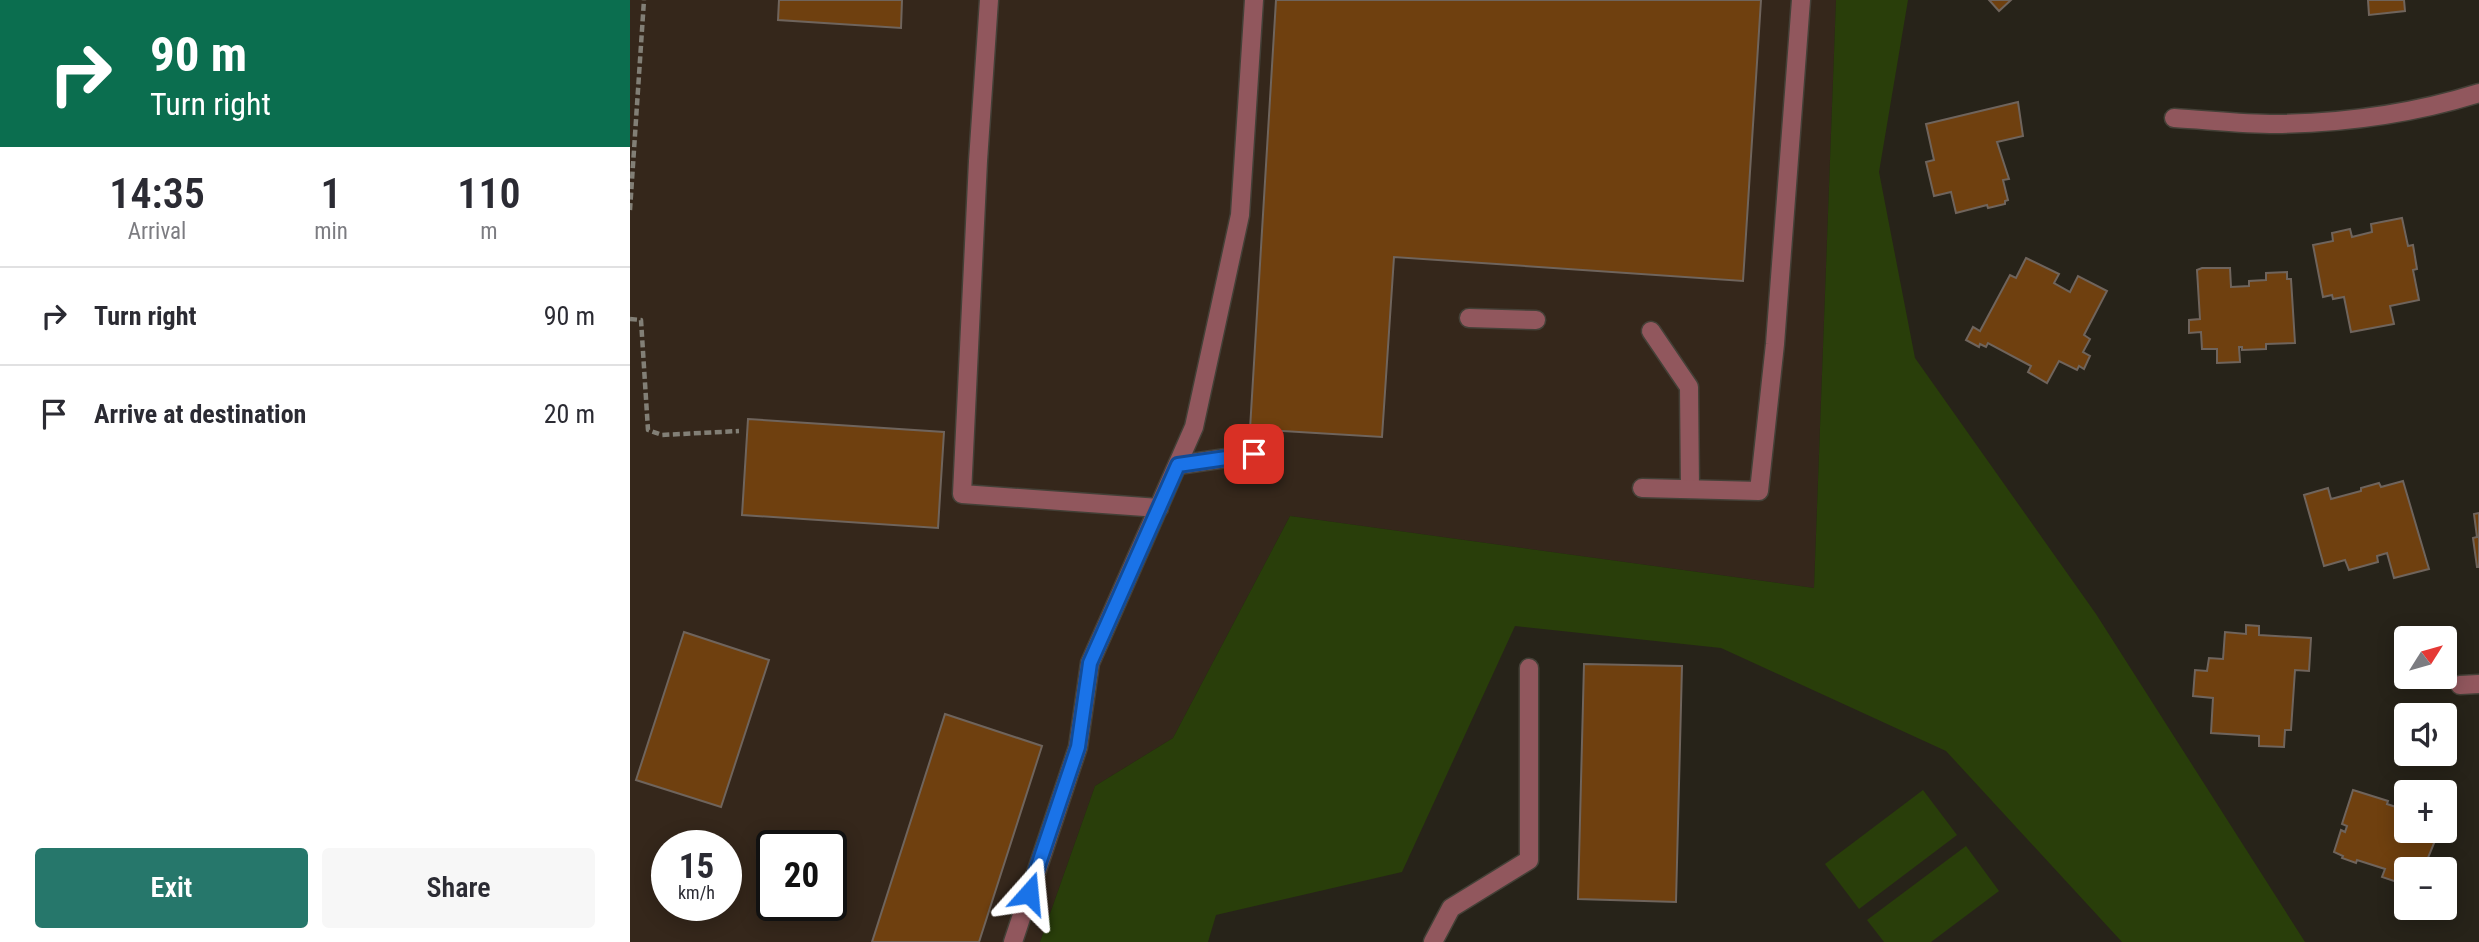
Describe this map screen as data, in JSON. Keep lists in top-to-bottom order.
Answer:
{
  "north": "top right",
  "page": {
    "turn": ["90 m", "Turn right"],
    "eta": [
      "14:35",
      "Arrival",
      "1",
      "min",
      "110",
      "m"
    ],
    "list": [
      {
        "name": "Turn right",
        "value": "90 m"
      },
      {
        "name": "Arrive at destination",
        "value": "20 m"
      }
    ],
    "map_buttons": ["+", "−"],
    "speed": "15 km/h",
    "limit": "20",
    "buttons": ["Exit", "Share"]
  }
}
